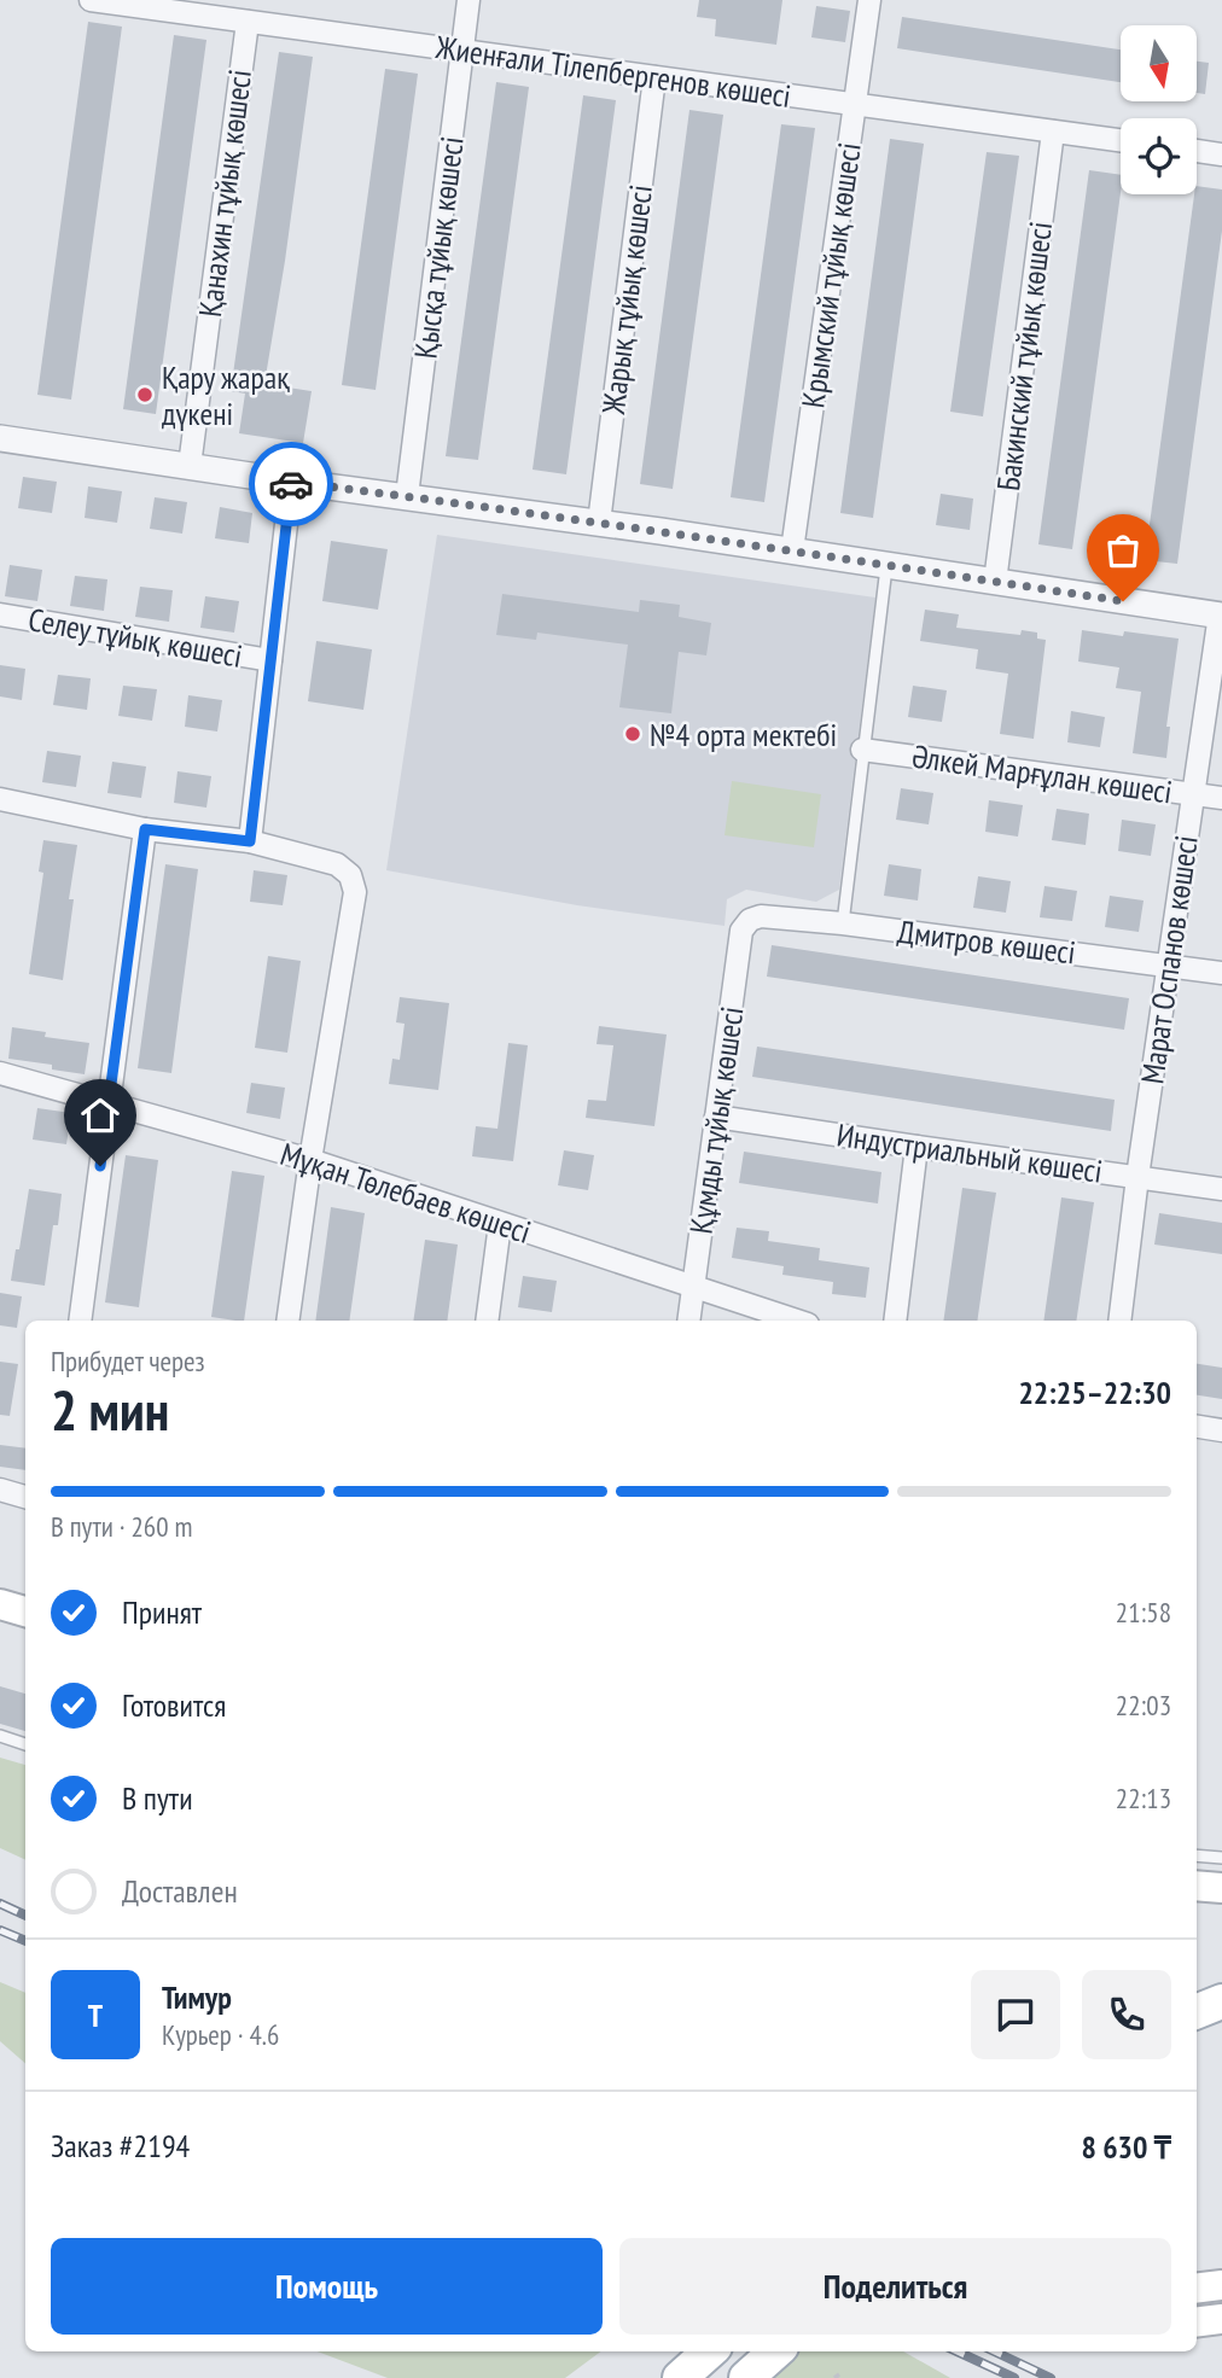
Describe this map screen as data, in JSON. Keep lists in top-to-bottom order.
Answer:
{
  "streets": {
    "street": [
      "Жиенғали Тілепбергенов көшесі",
      "Қанахин тұйық көшесі",
      "Қысқа тұйық көшесі",
      "Крымский тұйық көшесі",
      "Жарық тұйық көшесі",
      "Бакинский тұйық көшесі",
      "Селеу тұйық көшесі",
      "Әлкей Марғұлан көшесі",
      "Дмитров көшесі",
      "Марат Оспанов көшесі",
      "Құмды тұйық көшесі",
      "Индустриальный көшесі",
      "Мұқан Төлебаев көшесі"
    ]
  },
  "crossings": [
    ["Жиенғали Тілепбергенов көшесі", "Қанахин тұйық көшесі"],
    ["Жиенғали Тілепбергенов көшесі", "Қысқа тұйық көшесі"],
    ["Жиенғали Тілепбергенов көшесі", "Крымский тұйық көшесі"],
    ["Жиенғали Тілепбергенов көшесі", "Жарық тұйық көшесі"],
    ["Жиенғали Тілепбергенов көшесі", "Бакинский тұйық көшесі"],
    ["Әлкей Марғұлан көшесі", "Марат Оспанов көшесі"],
    ["Дмитров көшесі", "Марат Оспанов көшесі"],
    ["Дмитров көшесі", "Құмды тұйық көшесі"],
    ["Марат Оспанов көшесі", "Индустриальный көшесі"],
    ["Құмды тұйық көшесі", "Индустриальный көшесі"],
    ["Құмды тұйық көшесі", "Мұқан Төлебаев көшесі"]
  ],
  "places": ["Қару жарақ дүкені", "№4 орта мектебі"],
  "north": "bottom",
  "page": {
    "heading": ["2 мин", "Прибудет через", "22:25–22:30"],
    "panel": [
      "Тимур",
      "Курьер · 4.6",
      "Заказ #2194",
      "8 630 ₸"
    ],
    "bar": "В пути · 260 m",
    "list": [
      ["Принят", "21:58"],
      ["Готовится", "22:03"],
      ["В пути", "22:13"],
      "Доставлен"
    ],
    "round": "Т",
    "buttons": ["Помощь", "Поделиться"]
  }
}
